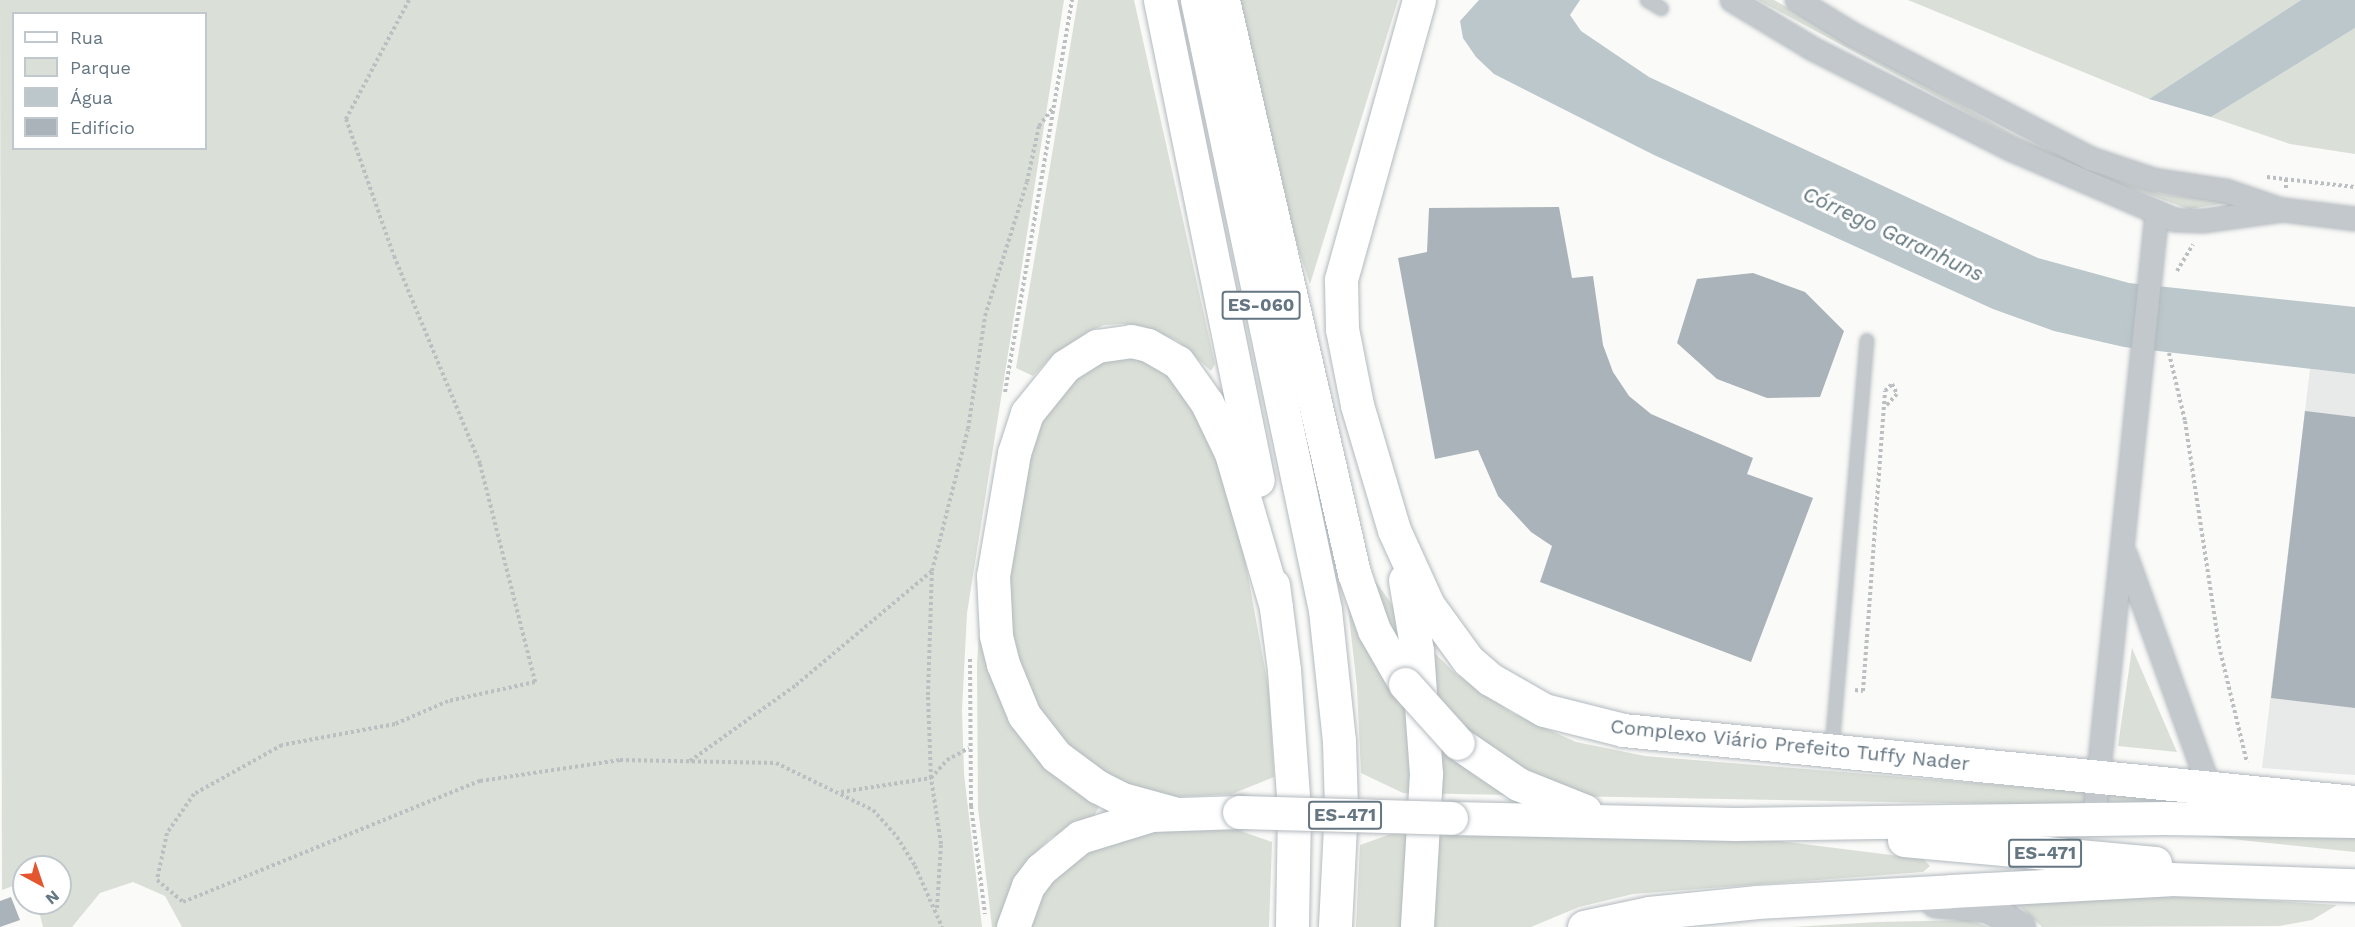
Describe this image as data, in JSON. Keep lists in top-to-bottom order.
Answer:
{
  "streets": {
    "main road": ["ES-060", "Complexo Viário Prefeito Tuffy Nader", "ES-471"]
  },
  "water": ["Córrego Garanhuns"],
  "legend": [
    "Rua",
    "Parque",
    "Água",
    "Edifício"
  ],
  "north": "bottom right"
}
